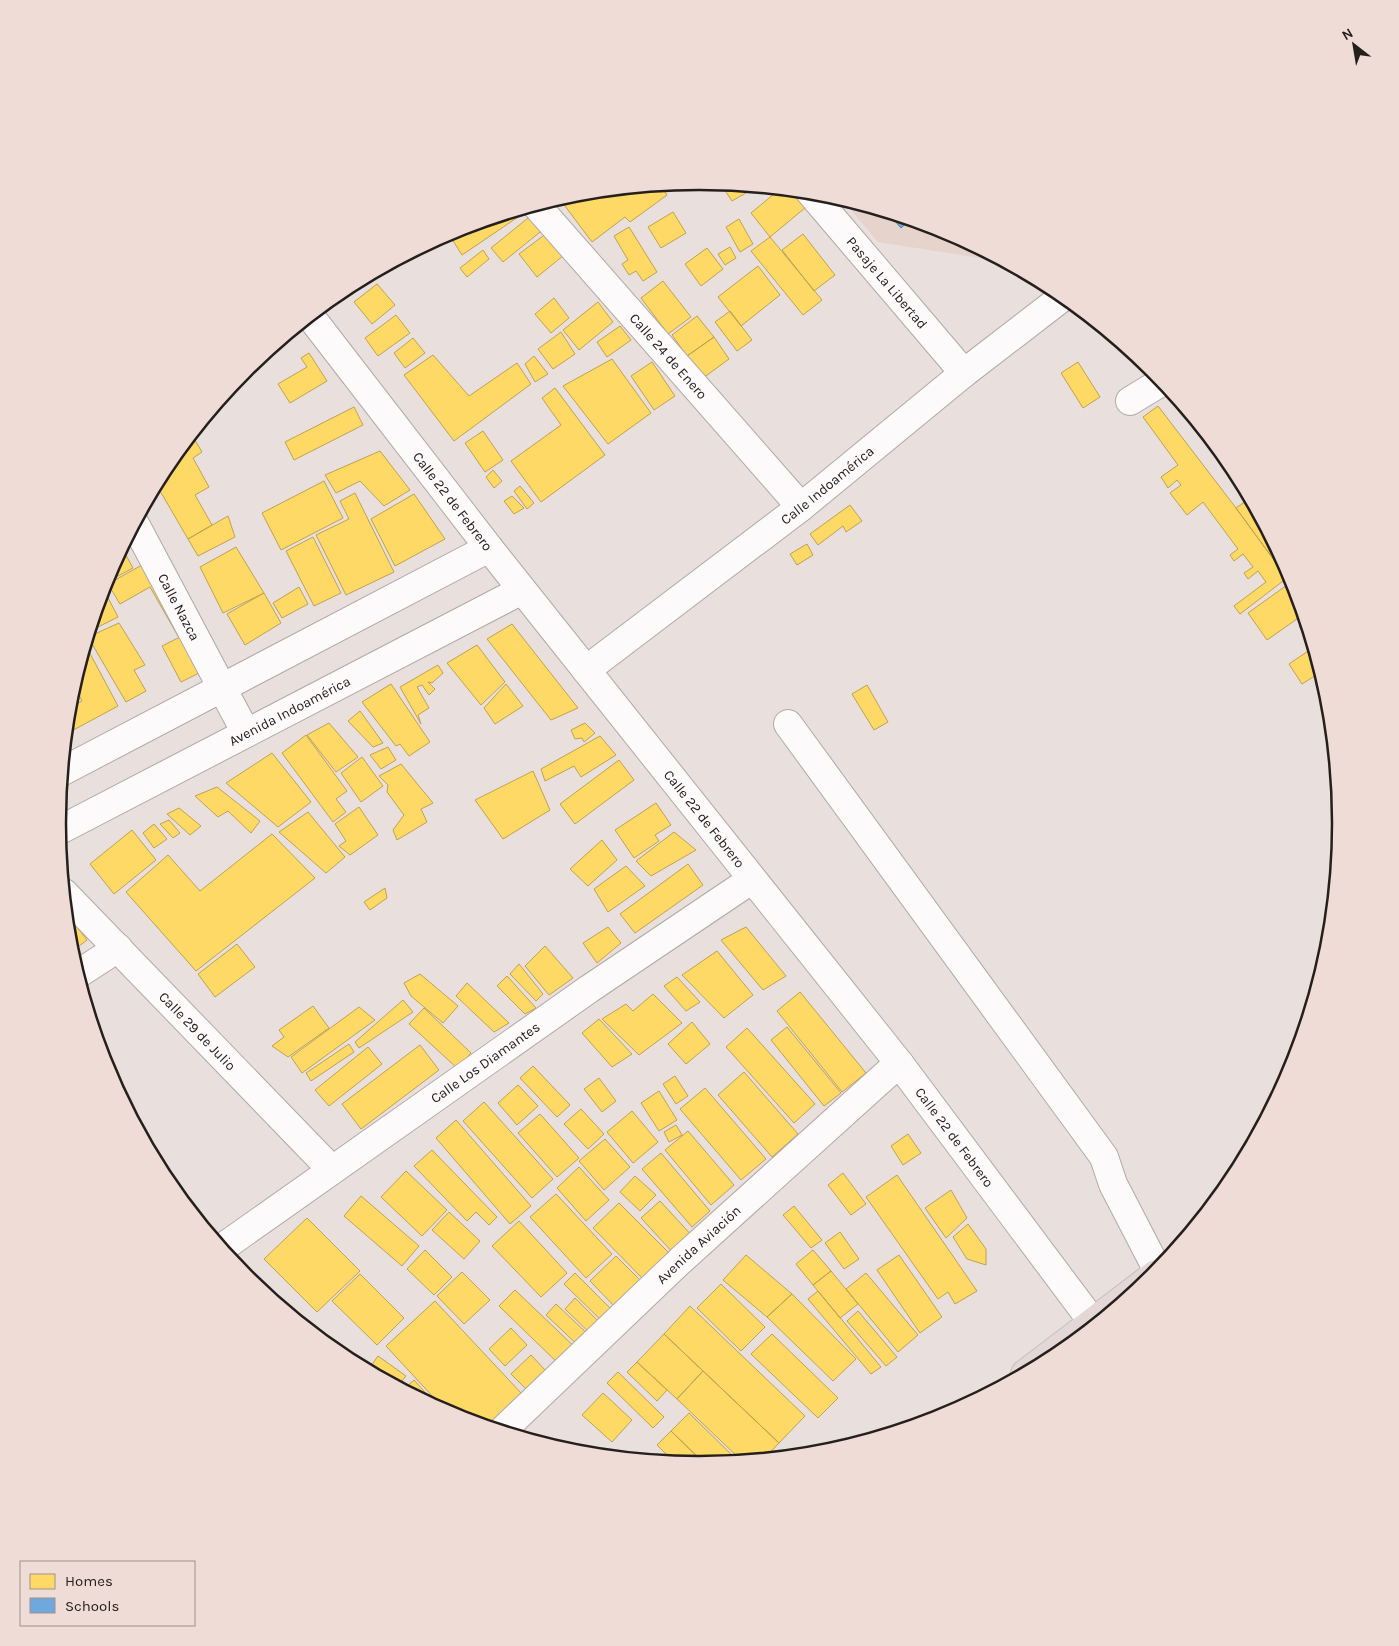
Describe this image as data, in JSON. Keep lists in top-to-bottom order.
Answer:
{
  "streets": {
    "street": [
      "Pasaje La Libertad",
      "Calle 24 de Enero",
      "Calle Indoamérica",
      "Calle 22 de Febrero",
      "Calle Nazca",
      "Avenida Indoamérica",
      "Calle 29 de Julio",
      "Calle Los Diamantes",
      "Avenida Aviación"
    ]
  },
  "crossings": [
    ["Pasaje La Libertad", "Calle Indoamérica"],
    ["Calle 24 de Enero", "Calle Indoamérica"],
    ["Calle Indoamérica", "Calle 22 de Febrero"],
    ["Calle 22 de Febrero", "Avenida Indoamérica"],
    ["Calle 22 de Febrero", "Calle Los Diamantes"],
    ["Calle 22 de Febrero", "Avenida Aviación"],
    ["Calle Nazca", "Avenida Indoamérica"],
    ["Calle 29 de Julio", "Calle Los Diamantes"]
  ],
  "legend": ["Homes", "Schools"],
  "north": "top left"
}
